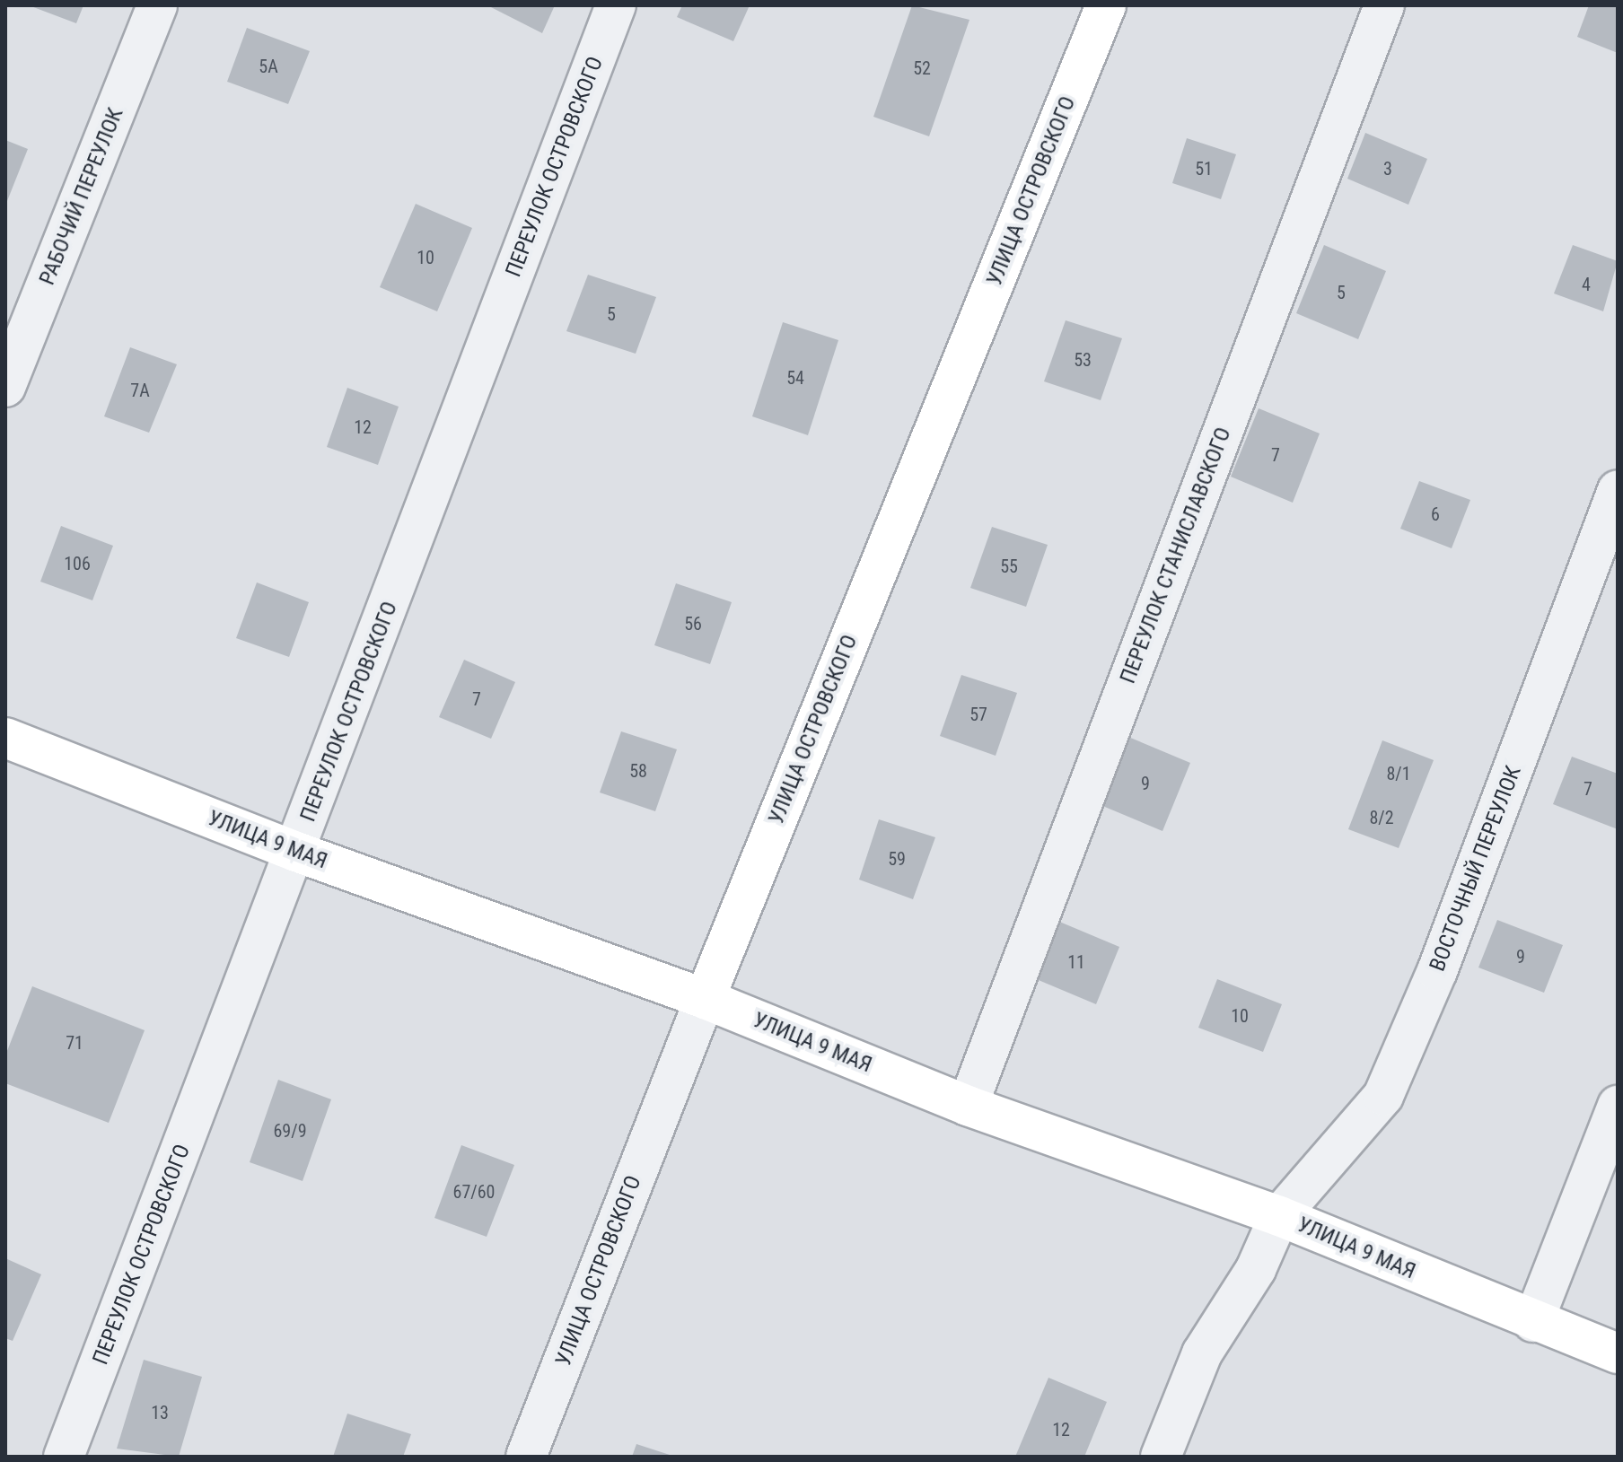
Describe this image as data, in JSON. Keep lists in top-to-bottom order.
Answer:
{
  "streets": {
    "main road": ["УЛИЦА ОСТРОВСКОГО", "УЛИЦА 9 МАЯ"],
    "street": [
      "ПЕРЕУЛОК ОСТРОВСКОГО",
      "РАБОЧИЙ ПЕРЕУЛОК",
      "ПЕРЕУЛОК СТАНИСЛАВСКОГО",
      "ВОСТОЧНЫЙ ПЕРЕУЛОК"
    ]
  },
  "crossings": [
    ["ПЕРЕУЛОК ОСТРОВСКОГО", "УЛИЦА 9 МАЯ"],
    ["УЛИЦА ОСТРОВСКОГО", "УЛИЦА 9 МАЯ"],
    ["ПЕРЕУЛОК СТАНИСЛАВСКОГО", "УЛИЦА 9 МАЯ"],
    ["УЛИЦА 9 МАЯ", "ВОСТОЧНЫЙ ПЕРЕУЛОК"]
  ],
  "house_numbers": [
    "5А",
    "52",
    "51",
    "3",
    "10",
    "4",
    "5",
    "5",
    "53",
    "54",
    "7А",
    "12",
    "7",
    "6",
    "106",
    "55",
    "56",
    "7",
    "57",
    "58",
    "8/1",
    "9",
    "7",
    "8/2",
    "59",
    "9",
    "11",
    "10",
    "71",
    "69/9",
    "67/60",
    "13",
    "12"
  ]
}
